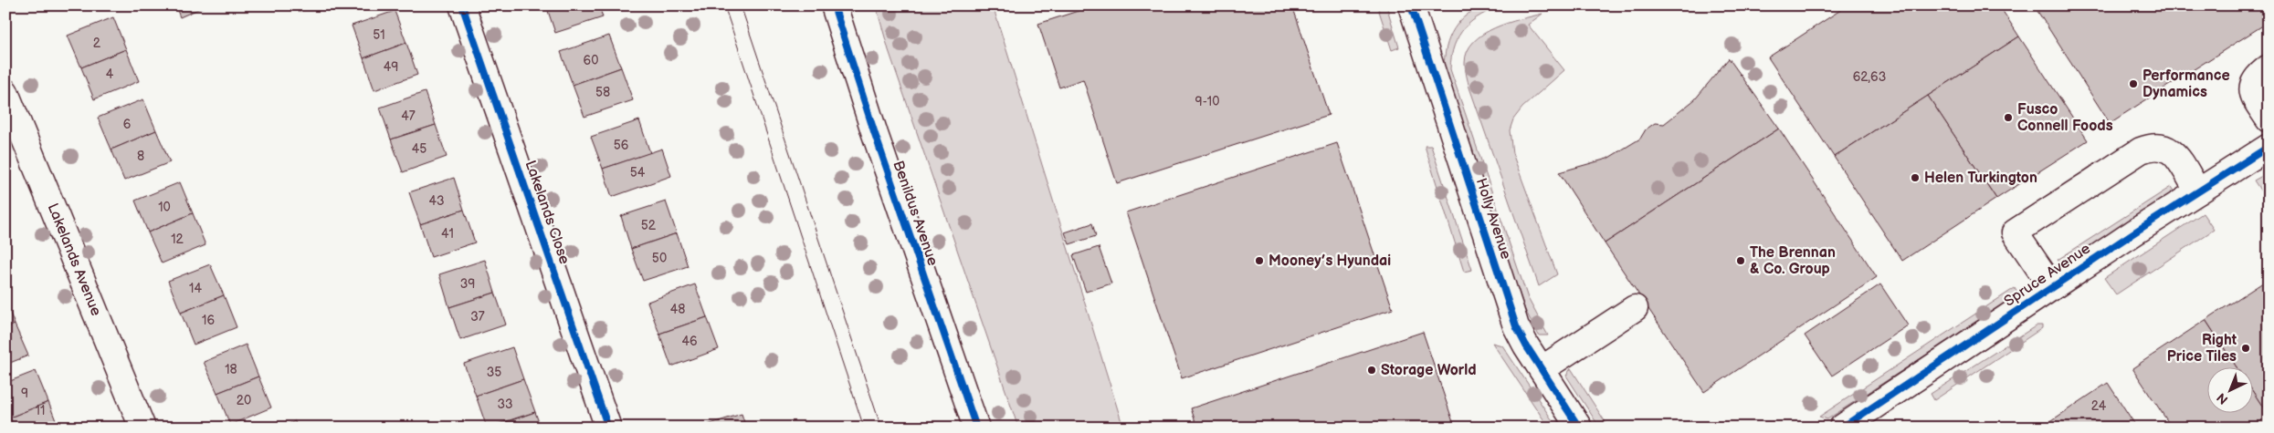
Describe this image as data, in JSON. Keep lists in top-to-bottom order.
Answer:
{
  "streets": {
    "street": [
      "Lakelands Close",
      "Benildus Avenue",
      "Holly Avenue",
      "Lakelands Avenue",
      "Spruce Avenue"
    ]
  },
  "places": [
    "Performance Dynamics",
    "Fusco Connell Foods",
    "Helen Turkington",
    "Mooney’s Hyundai",
    "The Brennan & Co. Group",
    "Right Price Tiles",
    "Storage World"
  ],
  "house_numbers": [
    "51",
    "2",
    "60",
    "49",
    "4",
    "62,63",
    "58",
    "9-10",
    "47",
    "6",
    "56",
    "45",
    "8",
    "54",
    "43",
    "10",
    "52",
    "41",
    "12",
    "50",
    "39",
    "14",
    "48",
    "37",
    "16",
    "46",
    "18",
    "35",
    "9",
    "20",
    "33",
    "24",
    "11"
  ],
  "north": "bottom left"
}
